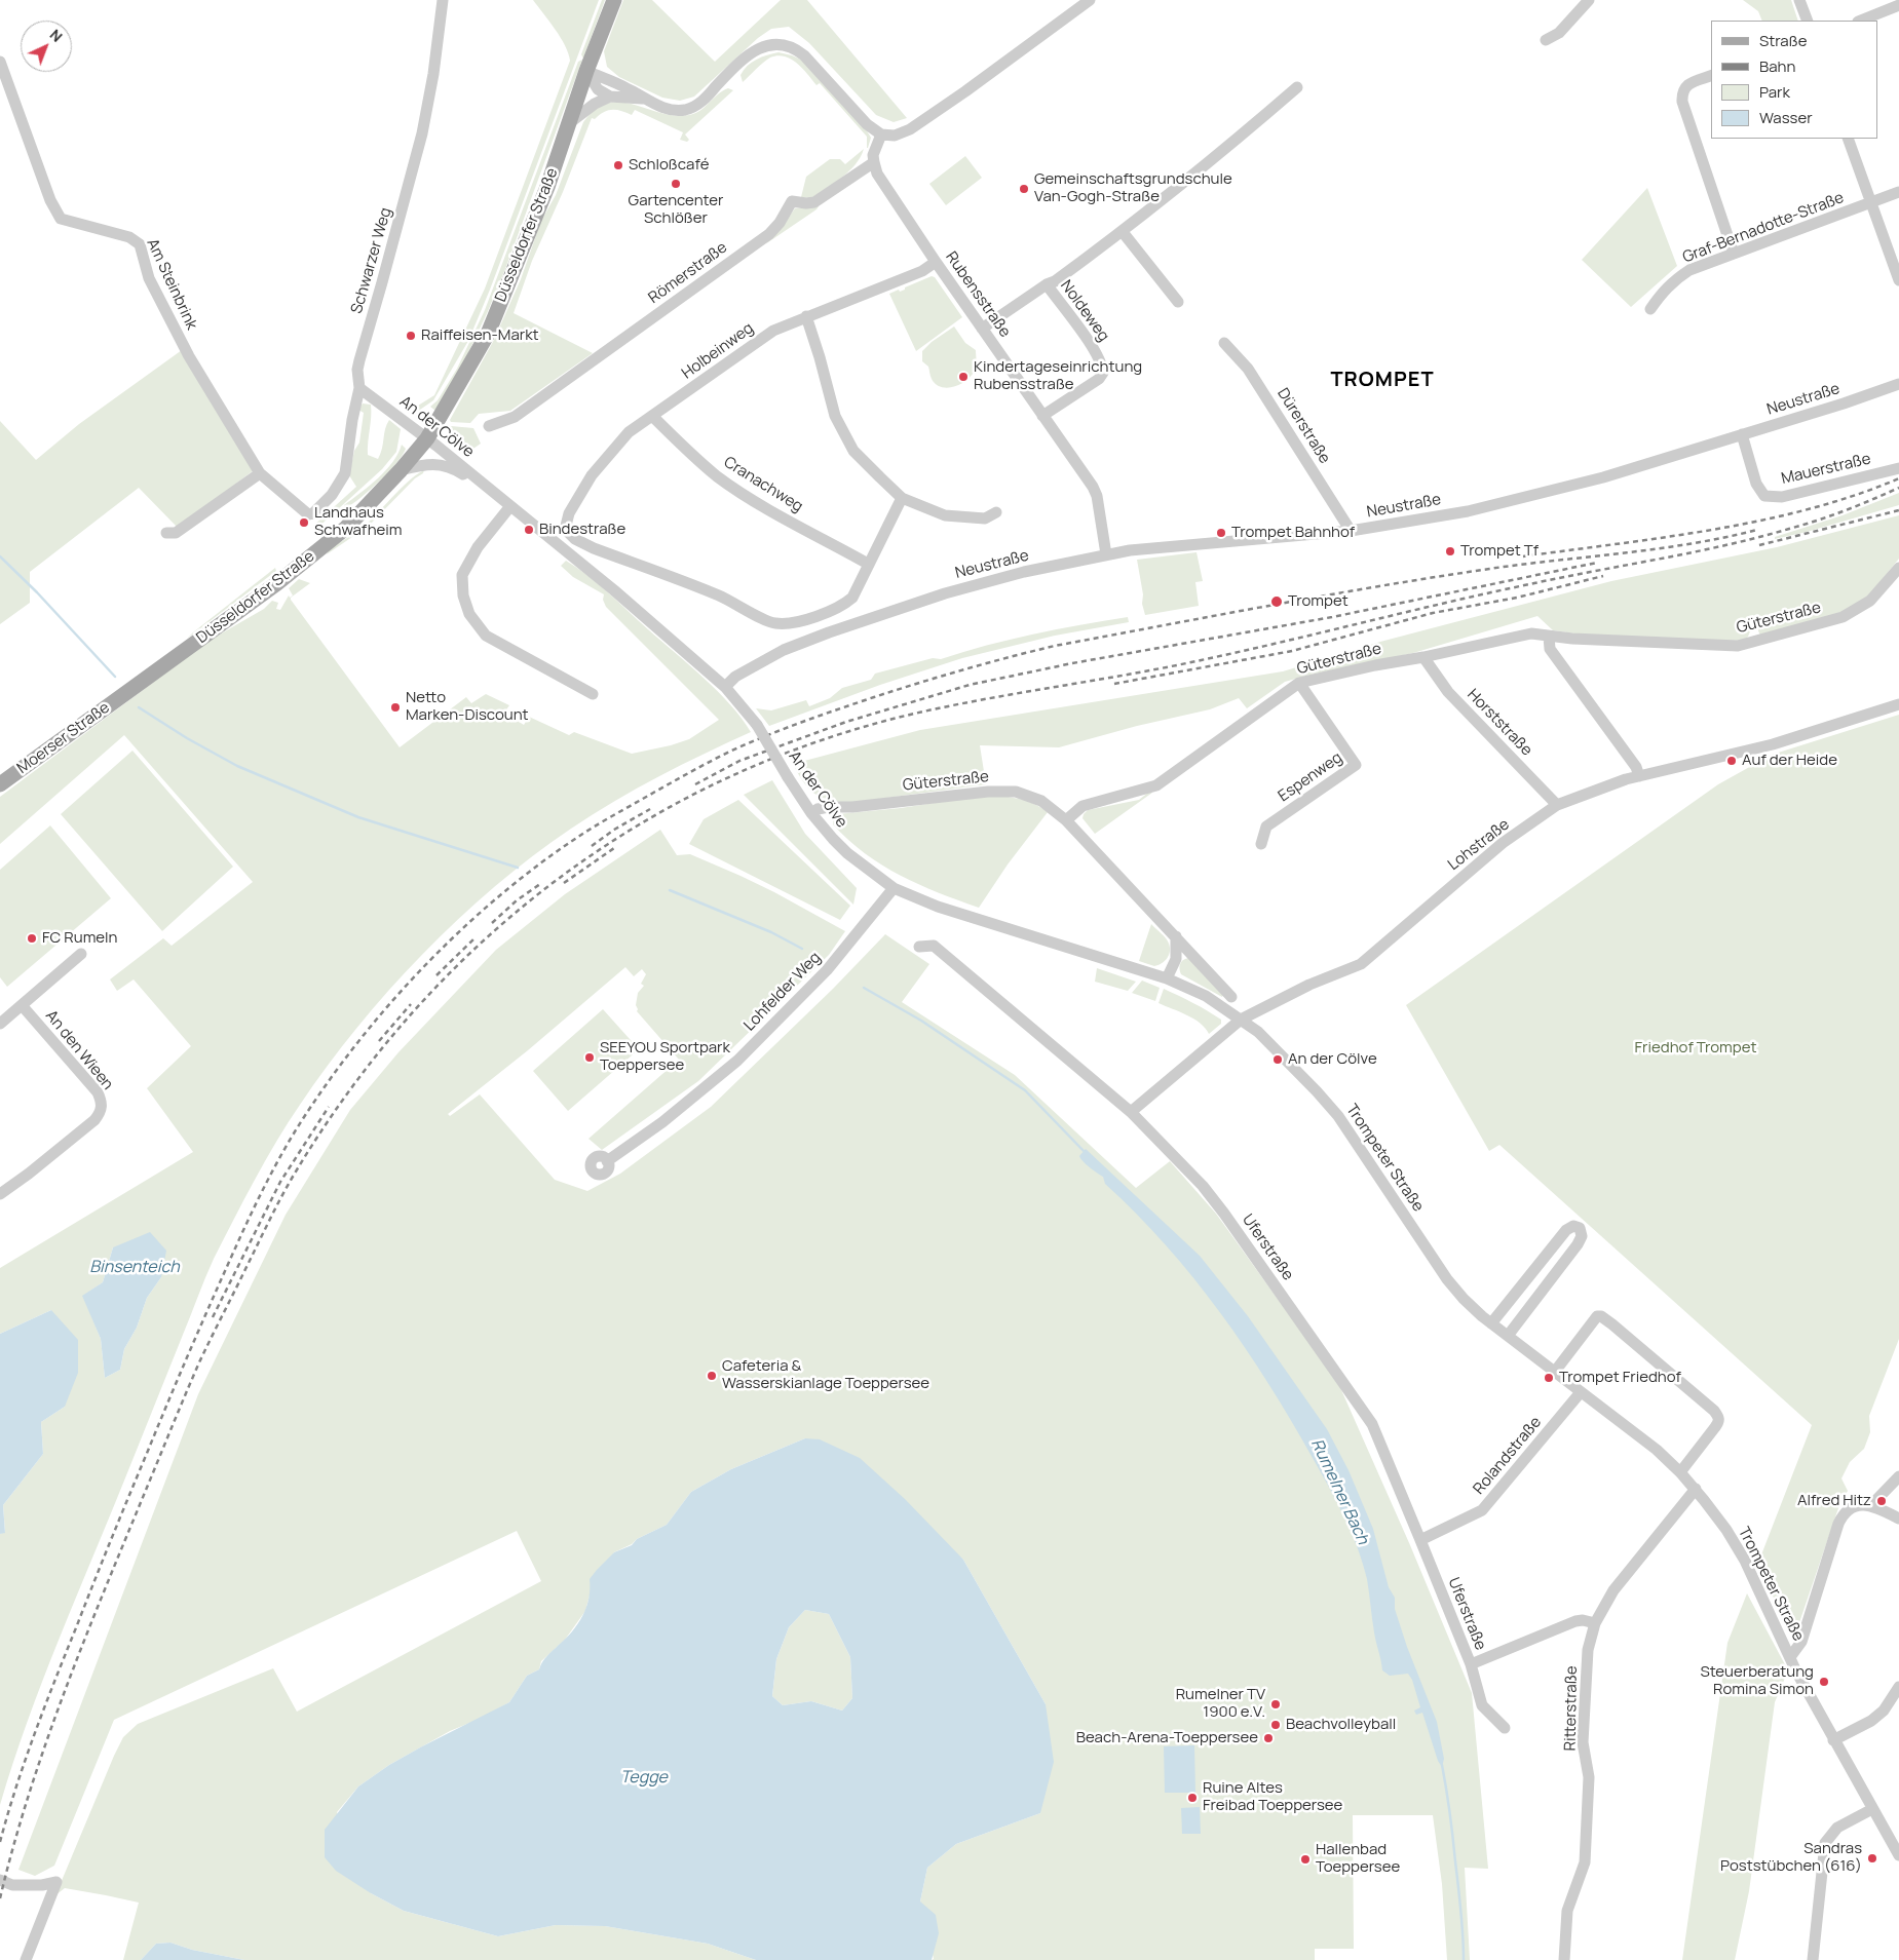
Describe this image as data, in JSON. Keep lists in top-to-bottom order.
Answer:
{
  "streets": {
    "main road": ["Düsseldorfer Straße", "Moerser Straße"],
    "street": [
      "Graf-Bernadotte-Straße",
      "Schwarzer Weg",
      "Römerstraße",
      "Am Steinbrink",
      "Rubensstraße",
      "Noldeweg",
      "Holbeinweg",
      "Neustraße",
      "Dürerstraße",
      "An der Cölve",
      "Mauerstraße",
      "Cranachweg",
      "Güterstraße",
      "Horststraße",
      "Espenweg",
      "Lohstraße",
      "Lohfelder Weg",
      "An den Wieen",
      "Trompeter Straße",
      "Uferstraße",
      "Rolandstraße",
      "Ritterstraße"
    ]
  },
  "crossings": [
    ["Düsseldorfer Straße", "An der Cölve"],
    ["Düsseldorfer Straße", "Moerser Straße"],
    ["Schwarzer Weg", "Am Steinbrink"],
    ["Schwarzer Weg", "An der Cölve"],
    ["Römerstraße", "Rubensstraße"],
    ["Rubensstraße", "Noldeweg"],
    ["Rubensstraße", "Holbeinweg"],
    ["Rubensstraße", "Neustraße"],
    ["Holbeinweg", "Cranachweg"],
    ["Neustraße", "Dürerstraße"],
    ["Neustraße", "An der Cölve"],
    ["Neustraße", "Mauerstraße"],
    ["An der Cölve", "Güterstraße"],
    ["An der Cölve", "Lohstraße"],
    ["An der Cölve", "Lohfelder Weg"],
    ["An der Cölve", "Trompeter Straße"],
    ["Güterstraße", "Horststraße"],
    ["Güterstraße", "Espenweg"],
    ["Horststraße", "Lohstraße"],
    ["Lohstraße", "Trompeter Straße"],
    ["Lohstraße", "Uferstraße"],
    ["Trompeter Straße", "Rolandstraße"],
    ["Trompeter Straße", "Ritterstraße"],
    ["Uferstraße", "Rolandstraße"],
    ["Uferstraße", "Ritterstraße"]
  ],
  "districts": ["TROMPET"],
  "water": ["Binsenteich", "Rumelner Bach", "Tegge"],
  "parks": ["Friedhof Trompet"],
  "places": [
    "Schloßcafé",
    "Gartencenter Schlößer",
    "Gemeinschaftsgrundschule Van-Gogh-Straße",
    "Raiffeisen-Markt",
    "Kindertageseinrichtung Rubensstraße",
    "Landhaus Schwafheim",
    "Bindestraße",
    "Trompet Bahnhof",
    "Trompet Tf",
    "Trompet",
    "Netto Marken-Discount",
    "Auf der Heide",
    "FC Rumeln",
    "SEEYOU Sportpark Toeppersee",
    "An der Cölve",
    "Cafeteria & Wasserskianlage Toeppersee",
    "Trompet Friedhof",
    "Alfred Hitz",
    "Steuerberatung Romina Simon",
    "Rumelner TV 1900 e.V.",
    "Beachvolleyball",
    "Beach-Arena-Toeppersee",
    "Ruine Altes Freibad Toeppersee",
    "Sandras Poststübchen (616)",
    "Hallenbad Toeppersee"
  ],
  "legend": [
    "Straße",
    "Bahn",
    "Park",
    "Wasser"
  ],
  "north": "top right"
}
